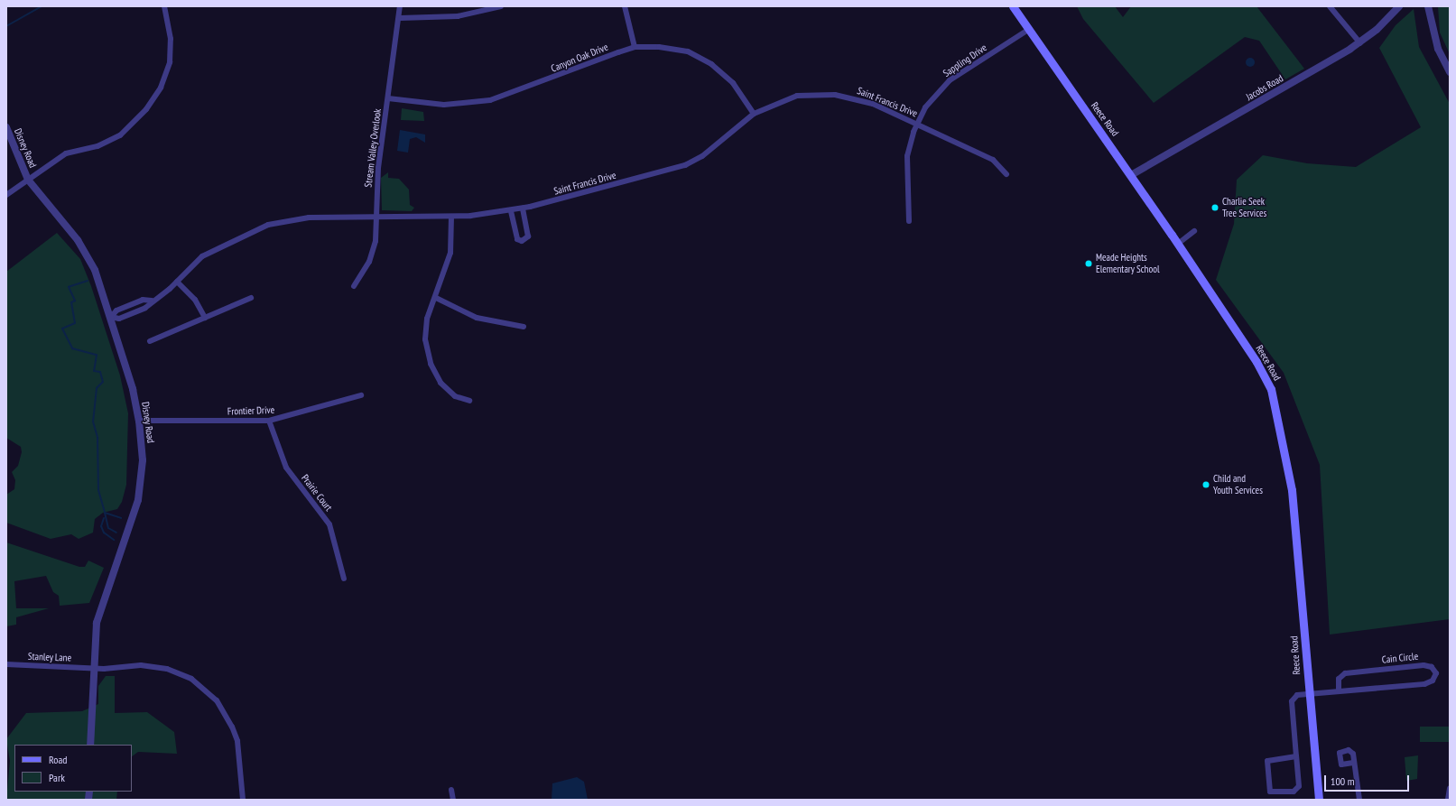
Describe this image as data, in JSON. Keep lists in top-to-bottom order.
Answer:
{
  "streets": {
    "main road": ["Reece Road"],
    "street": [
      "Canyon Oak Drive",
      "Sappling Drive",
      "Jacobs Road",
      "Saint Francis Drive",
      "Disney Road",
      "Stream Valley Overlook",
      "Frontier Drive",
      "Prairie Court",
      "Stanley Lane",
      "Cain Circle"
    ]
  },
  "crossings": [
    ["Canyon Oak Drive", "Saint Francis Drive"],
    ["Canyon Oak Drive", "Stream Valley Overlook"],
    ["Sappling Drive", "Saint Francis Drive"],
    ["Sappling Drive", "Reece Road"],
    ["Jacobs Road", "Reece Road"],
    ["Saint Francis Drive", "Disney Road"],
    ["Saint Francis Drive", "Stream Valley Overlook"],
    ["Reece Road", "Cain Circle"],
    ["Disney Road", "Frontier Drive"],
    ["Disney Road", "Stanley Lane"],
    ["Frontier Drive", "Prairie Court"]
  ],
  "places": ["Charlie Seek Tree Services", "Meade Heights Elementary School", "Child and Youth Services"],
  "legend": ["Road", "Park"],
  "scale_bar": "100 m"
}
